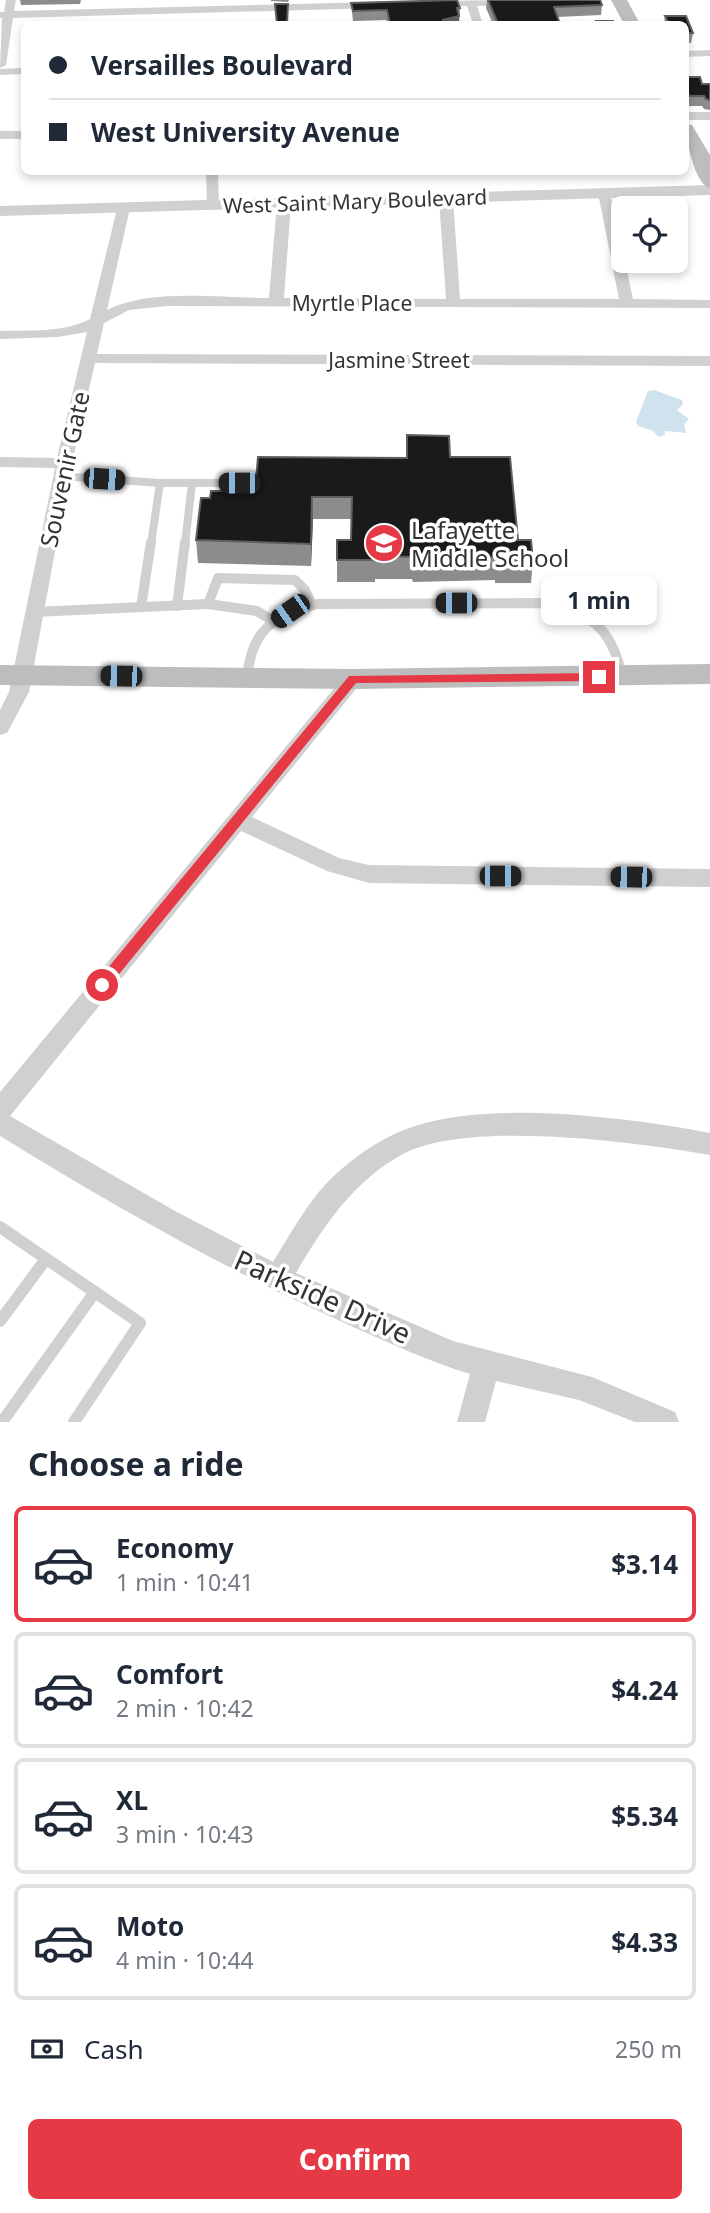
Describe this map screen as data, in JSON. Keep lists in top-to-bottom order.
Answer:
{
  "streets": {
    "street": [
      "West Saint Mary Boulevard",
      "Myrtle Place",
      "Jasmine Street",
      "Souvenir Gate",
      "Parkside Drive"
    ]
  },
  "crossings": [
    ["West Saint Mary Boulevard", "Souvenir Gate"],
    ["Myrtle Place", "Souvenir Gate"],
    ["Jasmine Street", "Souvenir Gate"]
  ],
  "places": {
    "school or university": ["Lafayette Middle School"]
  },
  "page": {
    "banner": ["Versailles Boulevard", "West University Avenue"],
    "bubble": "1 min",
    "heading": "Choose a ride",
    "list": [
      {
        "name": "Economy",
        "note": "1 min · 10:41",
        "value": "$3.14"
      },
      {
        "name": "Comfort",
        "note": "2 min · 10:42",
        "value": "$4.24"
      },
      {
        "name": "XL",
        "note": "3 min · 10:43",
        "value": "$5.34"
      },
      {
        "name": "Moto",
        "note": "4 min · 10:44",
        "value": "$4.33"
      }
    ],
    "pay": ["Cash", "250 m"],
    "buttons": "Confirm"
  }
}
